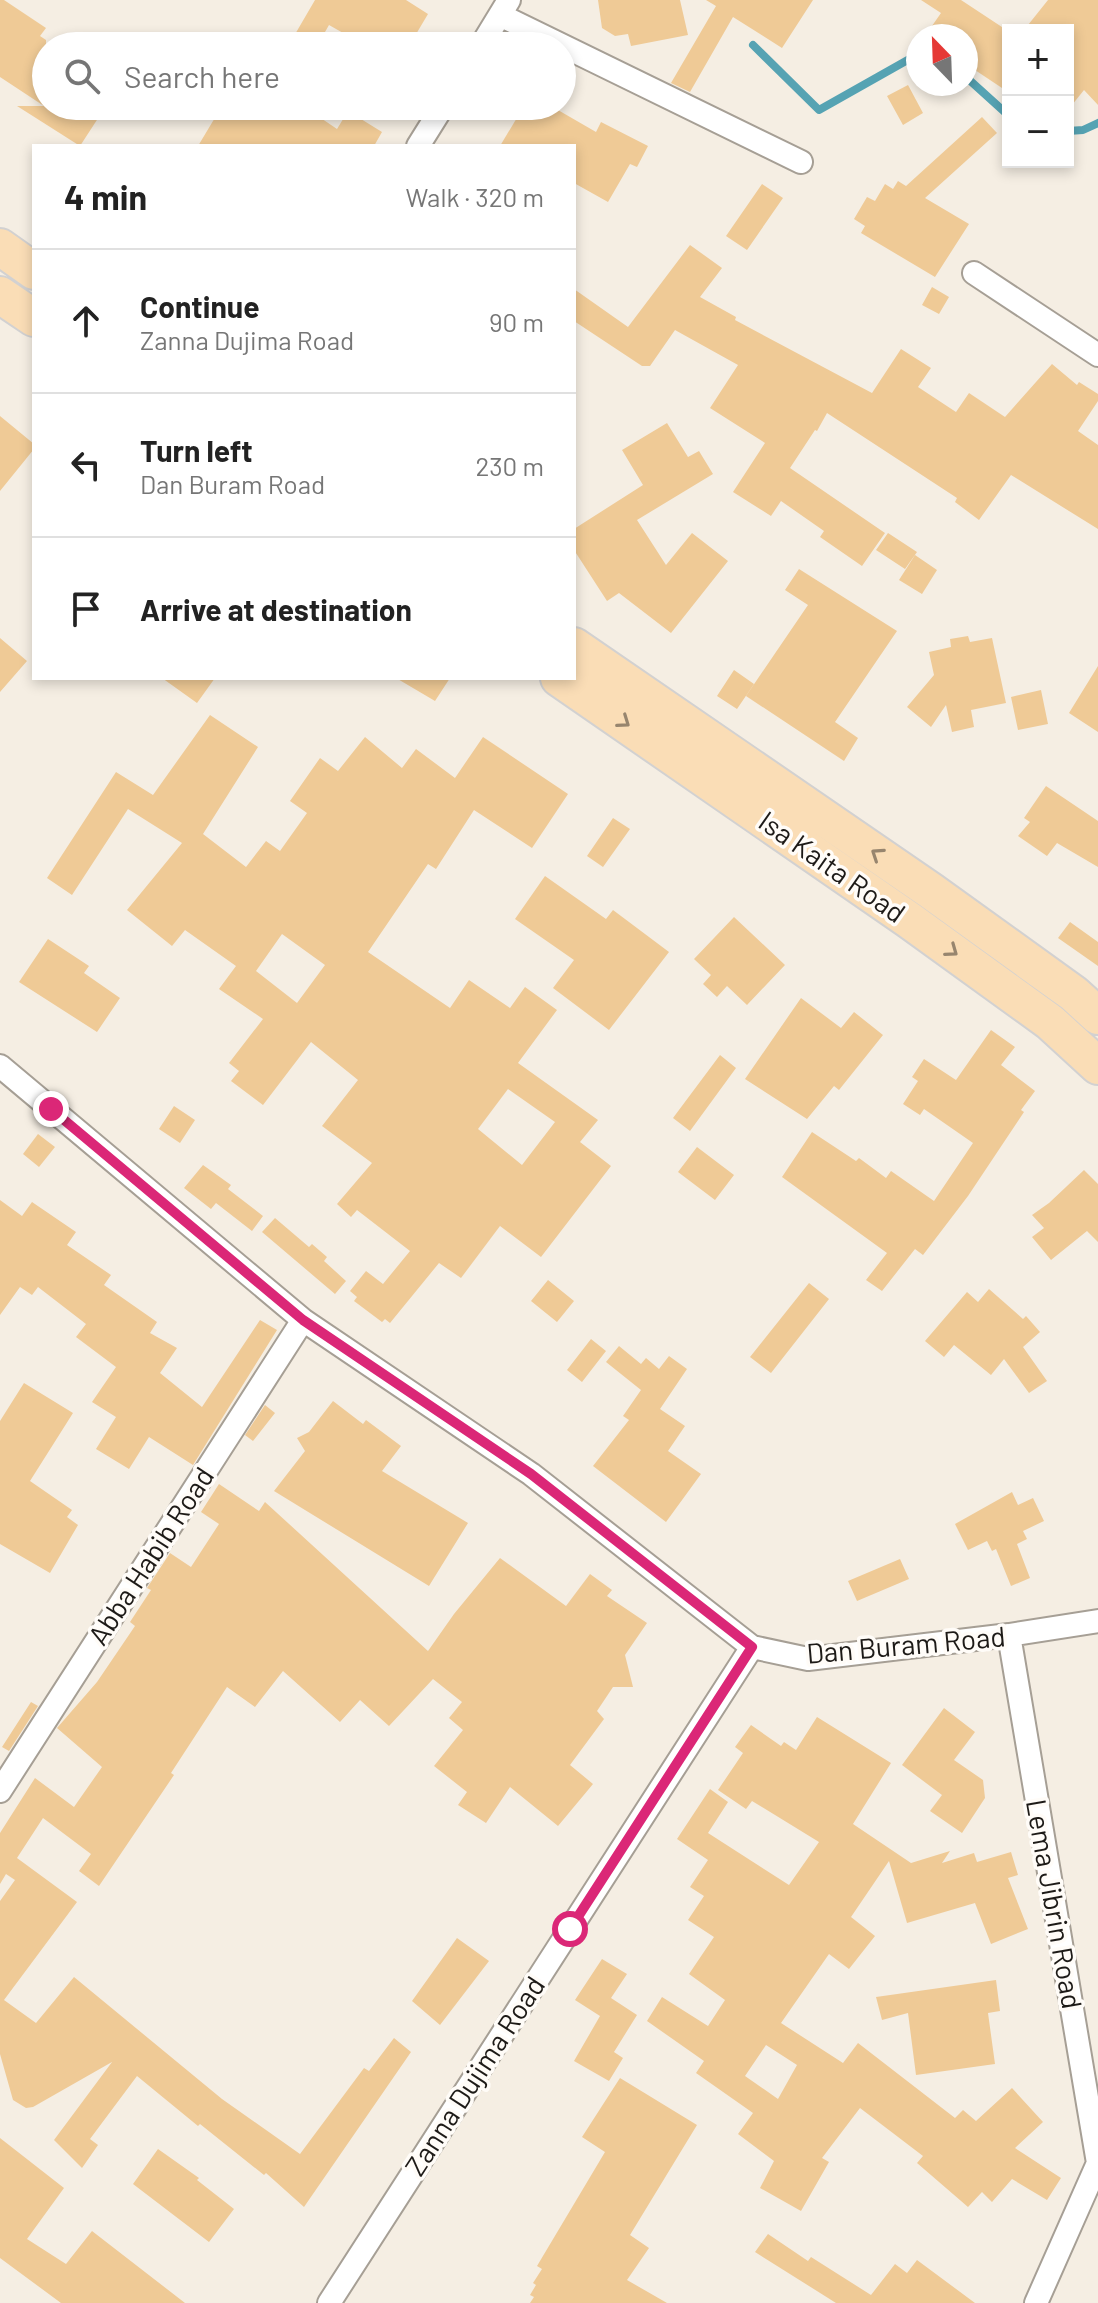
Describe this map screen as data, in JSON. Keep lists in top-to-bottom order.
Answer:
{
  "streets": {
    "main road": ["Isa Kaita Road"],
    "street": [
      "Abba Habib Road",
      "Dan Buram Road",
      "Lema Jibrin Road",
      "Zanna Dujima Road"
    ]
  },
  "crossings": [
    ["Abba Habib Road", "Dan Buram Road"],
    ["Dan Buram Road", "Lema Jibrin Road"],
    ["Dan Buram Road", "Zanna Dujima Road"]
  ],
  "north": "top left",
  "page": {
    "map_buttons": ["+", "−"],
    "search": "Search here",
    "heading": ["4 min", "Walk · 320 m"],
    "list": [
      ["Continue", "Zanna Dujima Road", "90 m"],
      ["Turn left", "Dan Buram Road", "230 m"],
      "Arrive at destination"
    ]
  }
}
